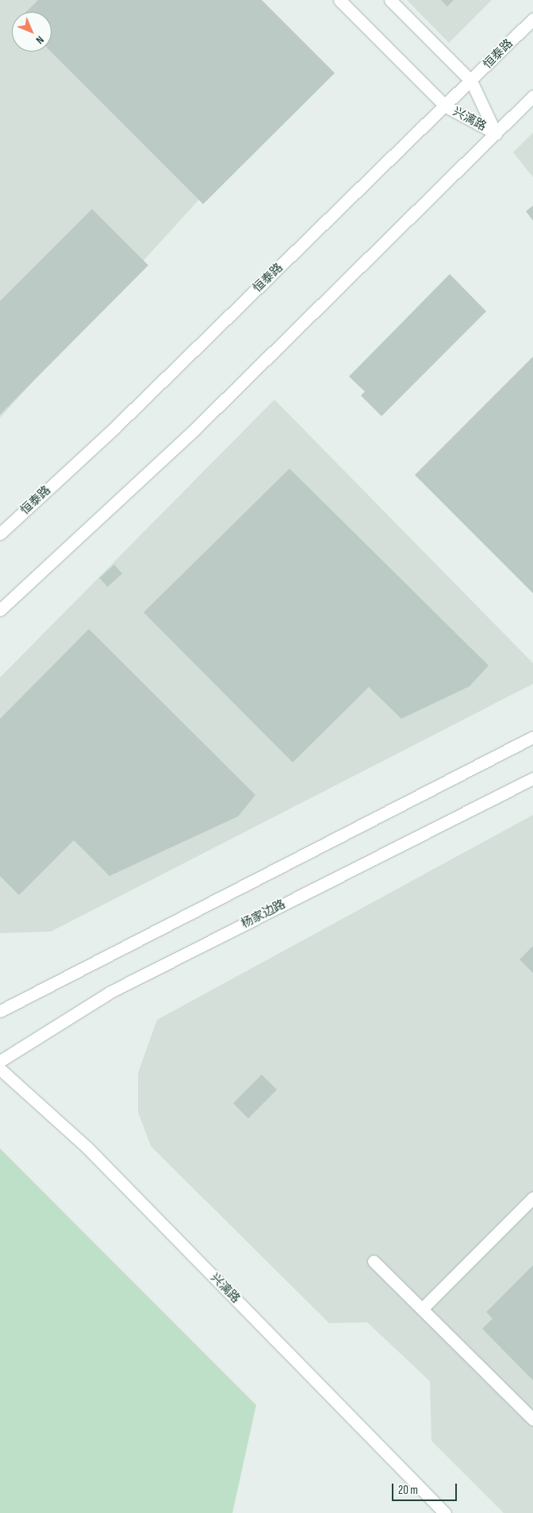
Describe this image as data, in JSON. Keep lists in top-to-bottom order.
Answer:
{
  "streets": {
    "street": ["恒泰路", "兴漓路", "杨家边路"]
  },
  "crossings": [
    ["恒泰路", "兴漓路"]
  ],
  "scale_bar": "20 m",
  "north": "bottom right"
}
